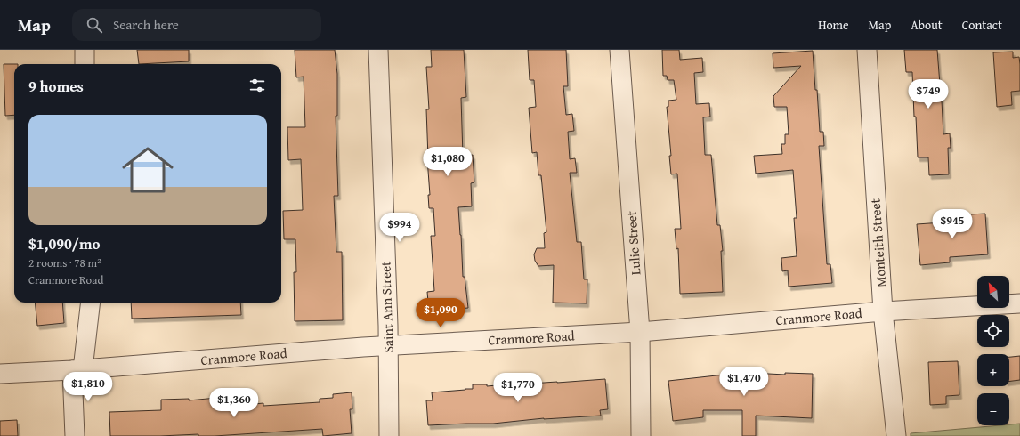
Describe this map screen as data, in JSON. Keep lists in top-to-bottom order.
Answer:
{
  "streets": {
    "street": [
      "Lulie Street",
      "Monteith Street",
      "Saint Ann Street",
      "Cranmore Road"
    ]
  },
  "crossings": [
    ["Lulie Street", "Cranmore Road"],
    ["Monteith Street", "Cranmore Road"],
    ["Saint Ann Street", "Cranmore Road"]
  ],
  "north": "top left",
  "page": {
    "header": "Map",
    "search": "Search here",
    "nav": [
      "Home",
      "Map",
      "About",
      "Contact"
    ],
    "heading": "9 homes",
    "price": [
      "$749",
      "$1,080",
      "$945",
      "$994",
      "$1,090",
      "$1,470",
      "$1,810",
      "$1,770",
      "$1,360"
    ],
    "list": [
      {
        "name": "$1,090/mo",
        "note": "2 rooms · 78 m² · Cranmore Road"
      }
    ],
    "map_buttons": ["+", "−"]
  }
}
